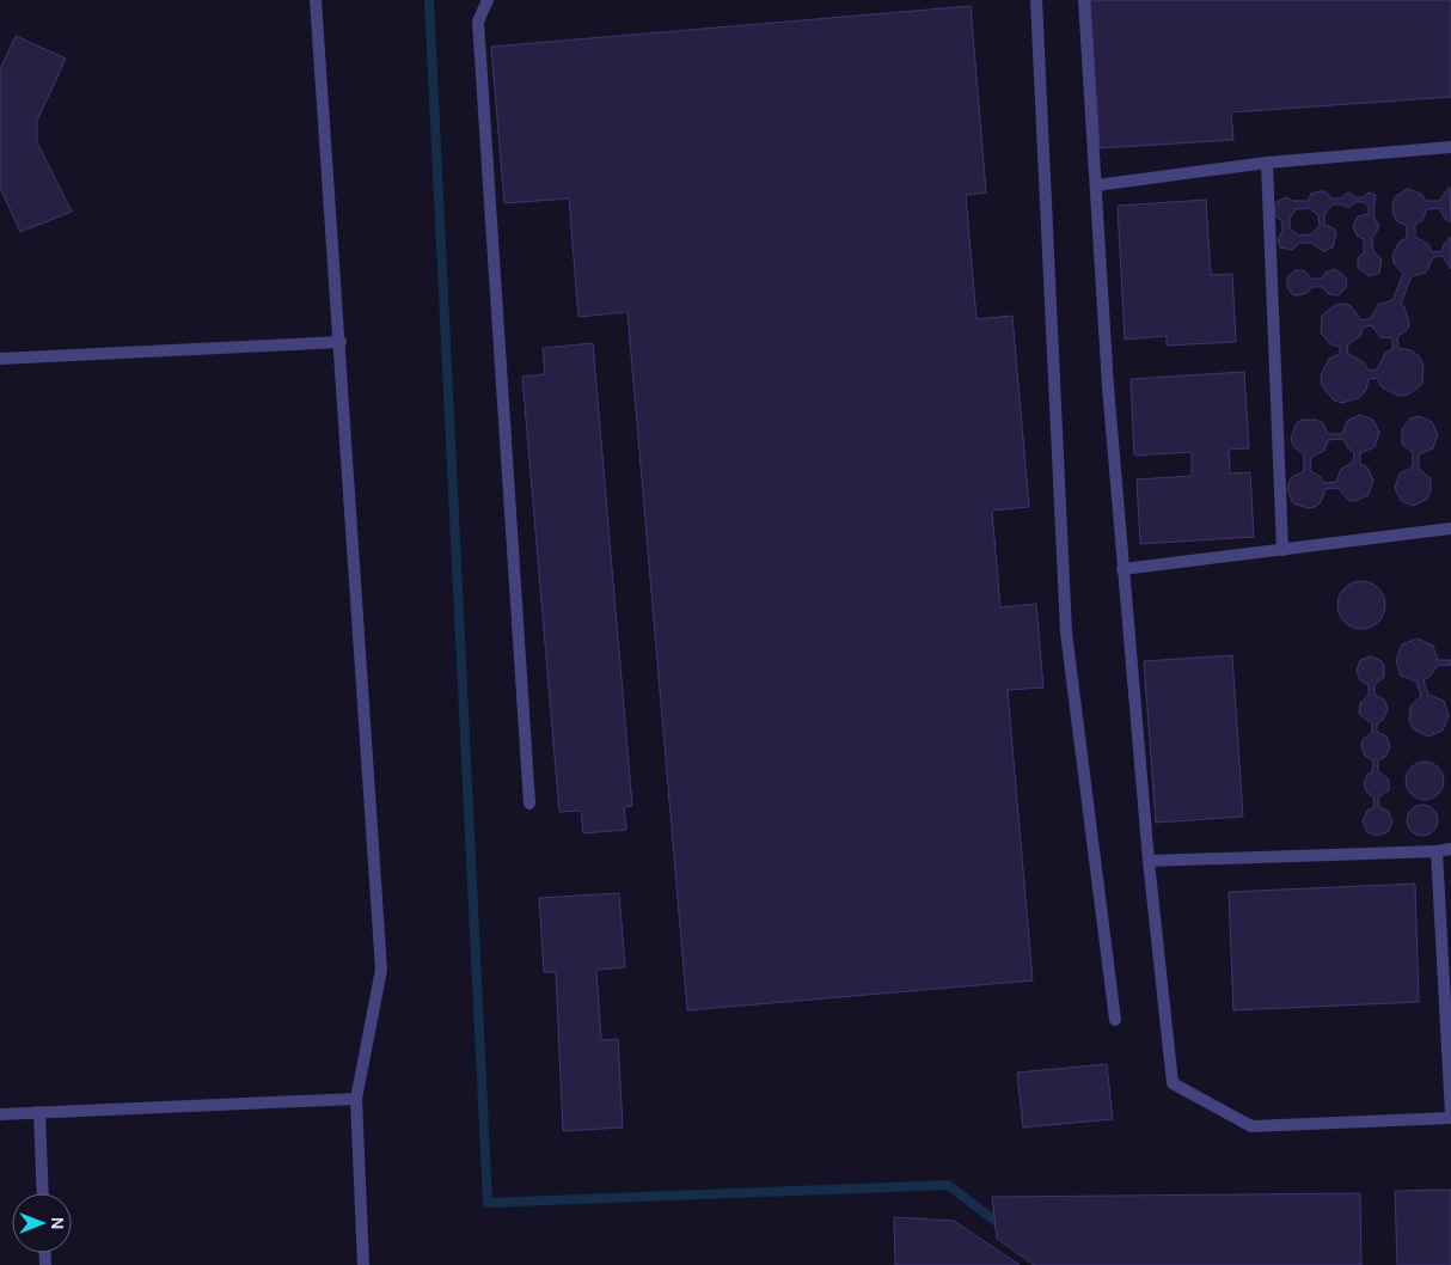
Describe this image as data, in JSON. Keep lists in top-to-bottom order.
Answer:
{
  "north": "right"
}
